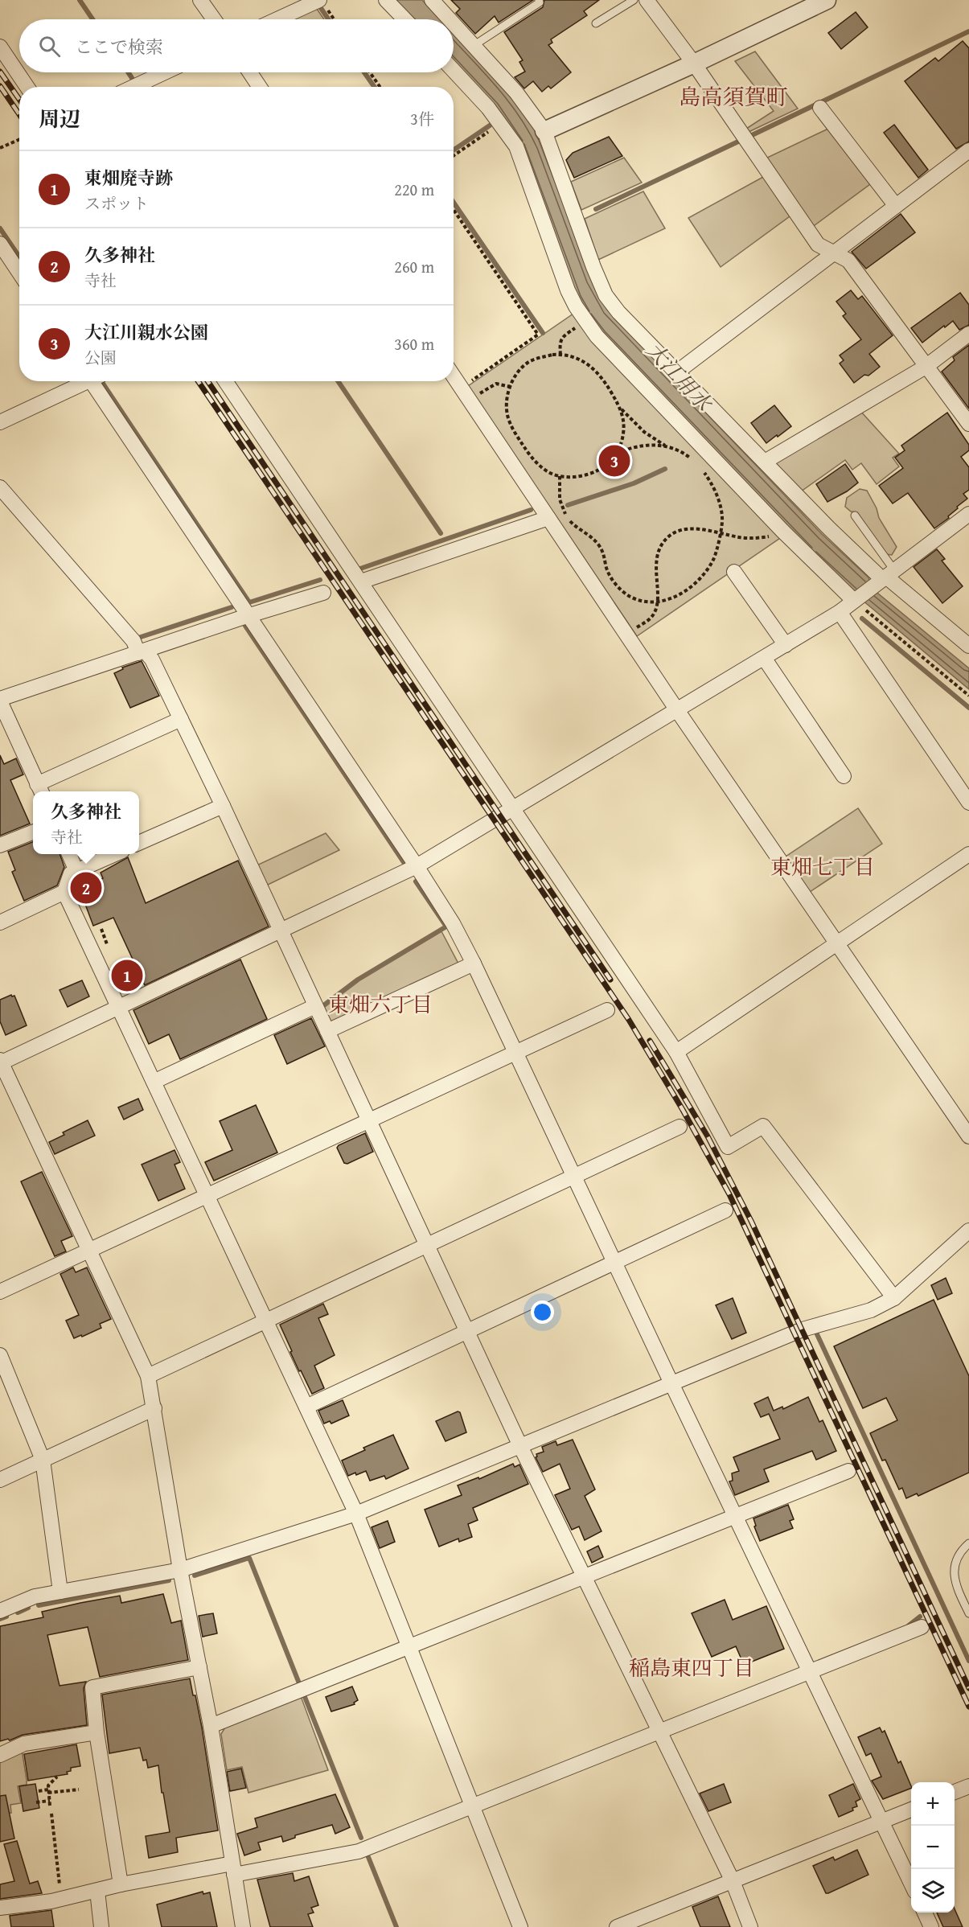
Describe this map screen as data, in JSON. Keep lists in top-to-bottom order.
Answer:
{
  "districts": [
    "島高須賀町",
    "東畑七丁目",
    "東畑六丁目",
    "稲島東四丁目"
  ],
  "water": ["大江用水"],
  "page": {
    "search": "ここで検索",
    "heading": ["周辺", "3件"],
    "list": [
      {
        "mark": "1",
        "name": "東畑廃寺跡",
        "note": "スポット",
        "value": "220 m"
      },
      {
        "mark": "2",
        "name": "久多神社",
        "note": "寺社",
        "value": "260 m"
      },
      {
        "mark": "3",
        "name": "大江川親水公園",
        "note": "公園",
        "value": "360 m"
      }
    ],
    "pins": ["3", "2", "1"],
    "popup": ["久多神社", "寺社"],
    "map_buttons": ["+", "−"]
  }
}
